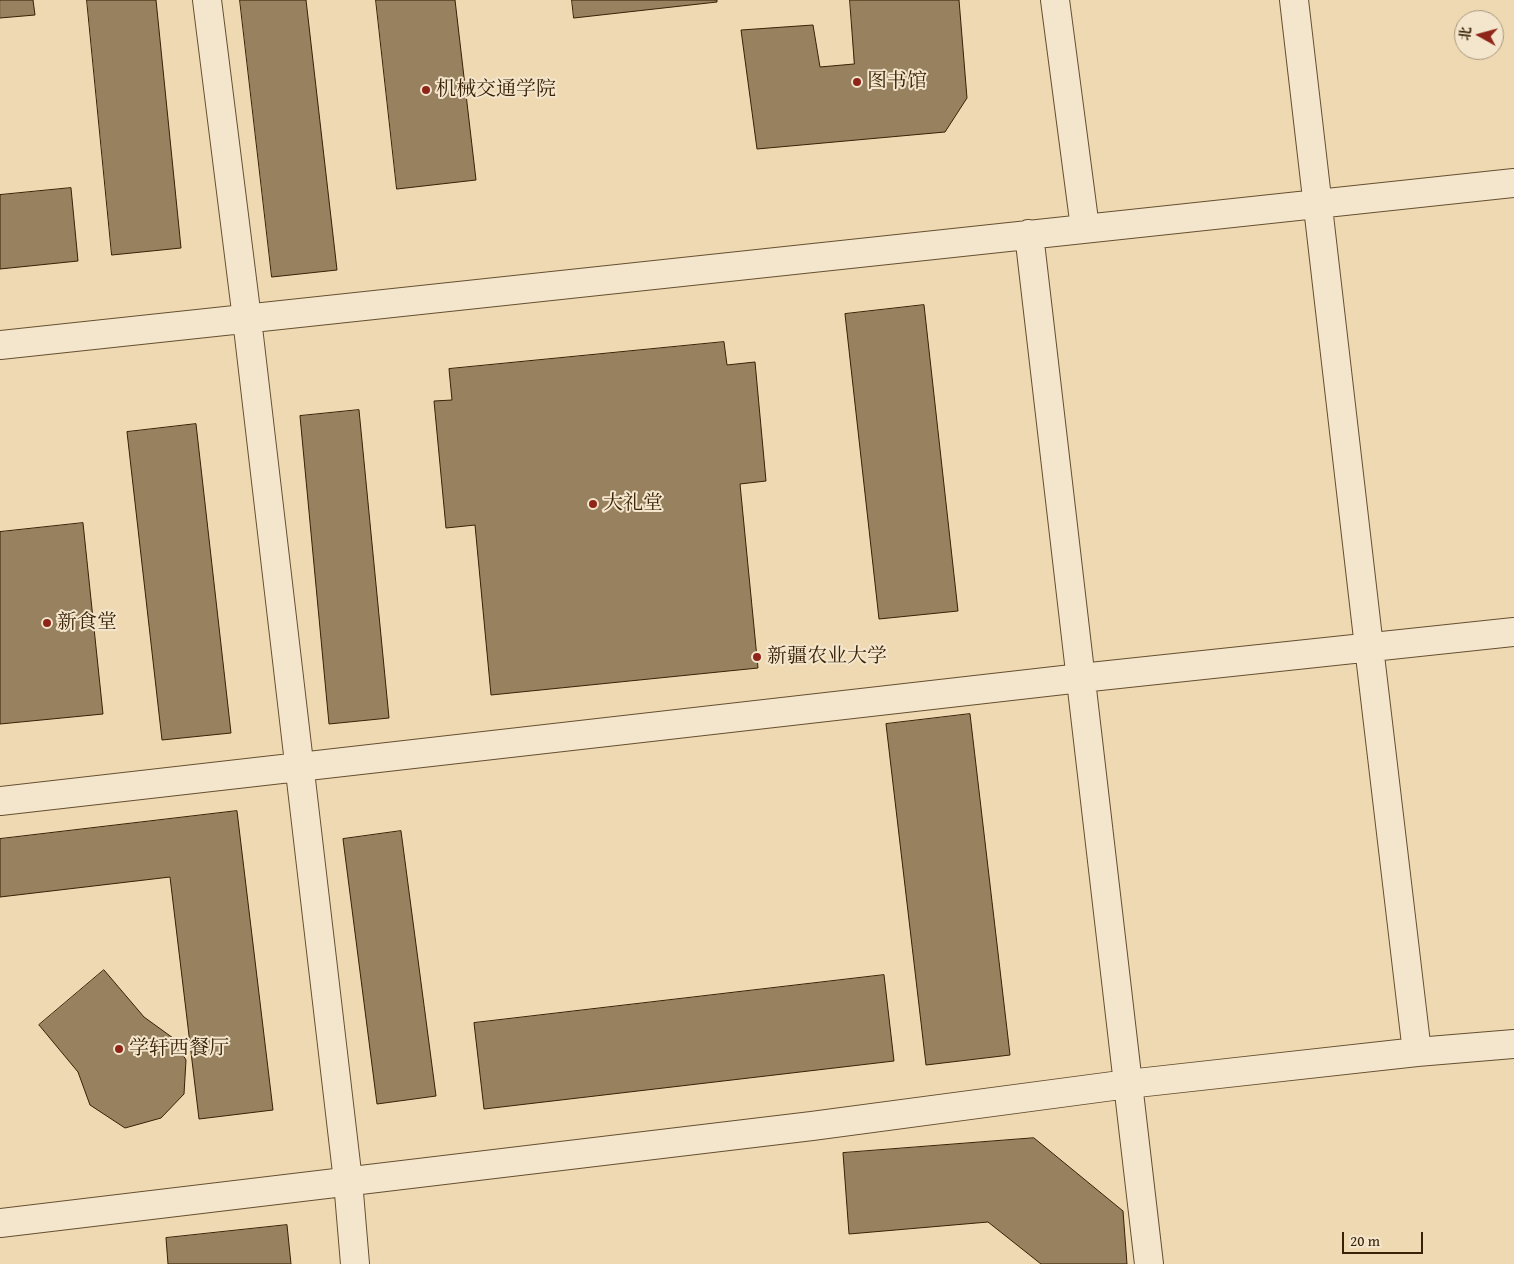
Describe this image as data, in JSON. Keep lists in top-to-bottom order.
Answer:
{
  "places": [
    "图书馆",
    "机械交通学院",
    "大礼堂",
    "新食堂",
    "新疆农业大学",
    "学轩西餐厅"
  ],
  "scale_bar": "20 m",
  "north": "left"
}
